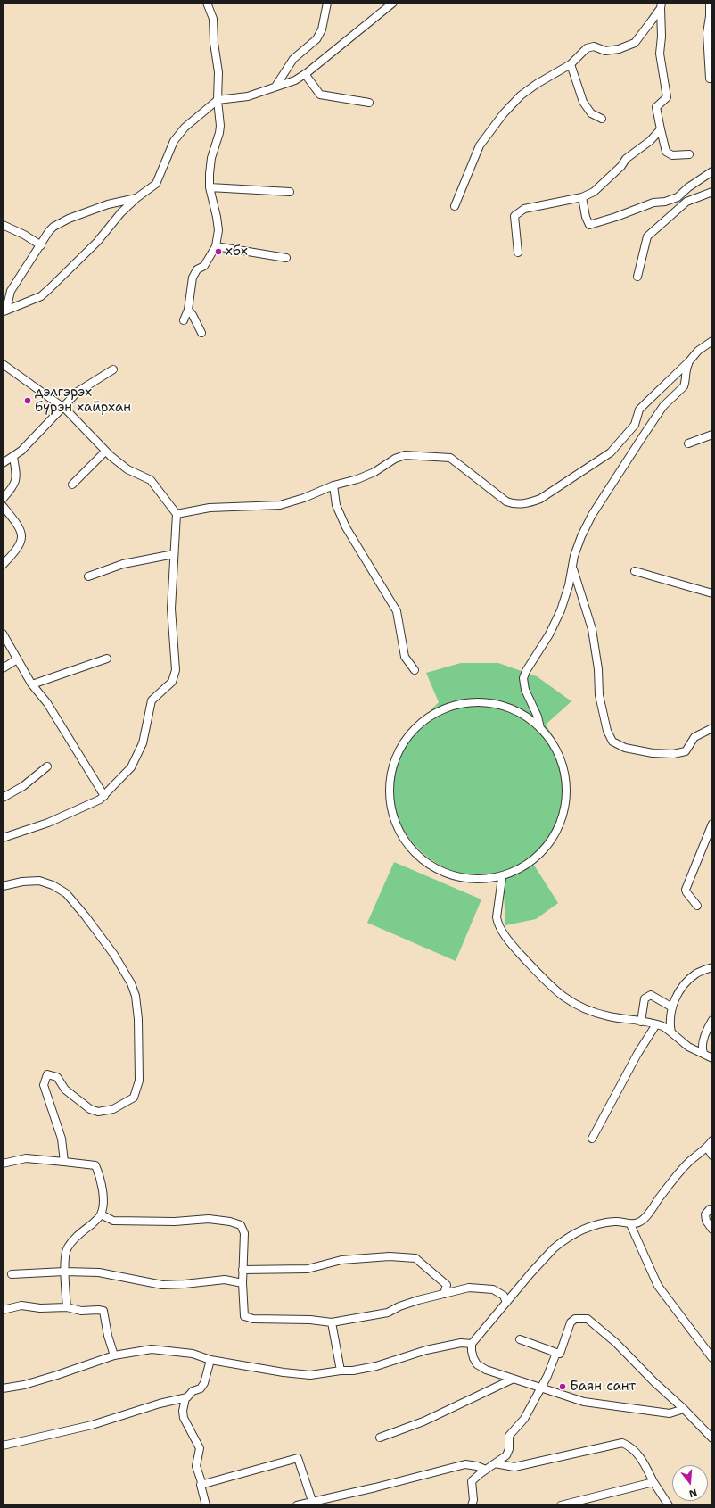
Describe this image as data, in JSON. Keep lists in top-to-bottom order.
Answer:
{
  "places": ["хбх", "дэлгэрэх бүрэн хайрхан", "Баян сант"],
  "north": "bottom"
}
